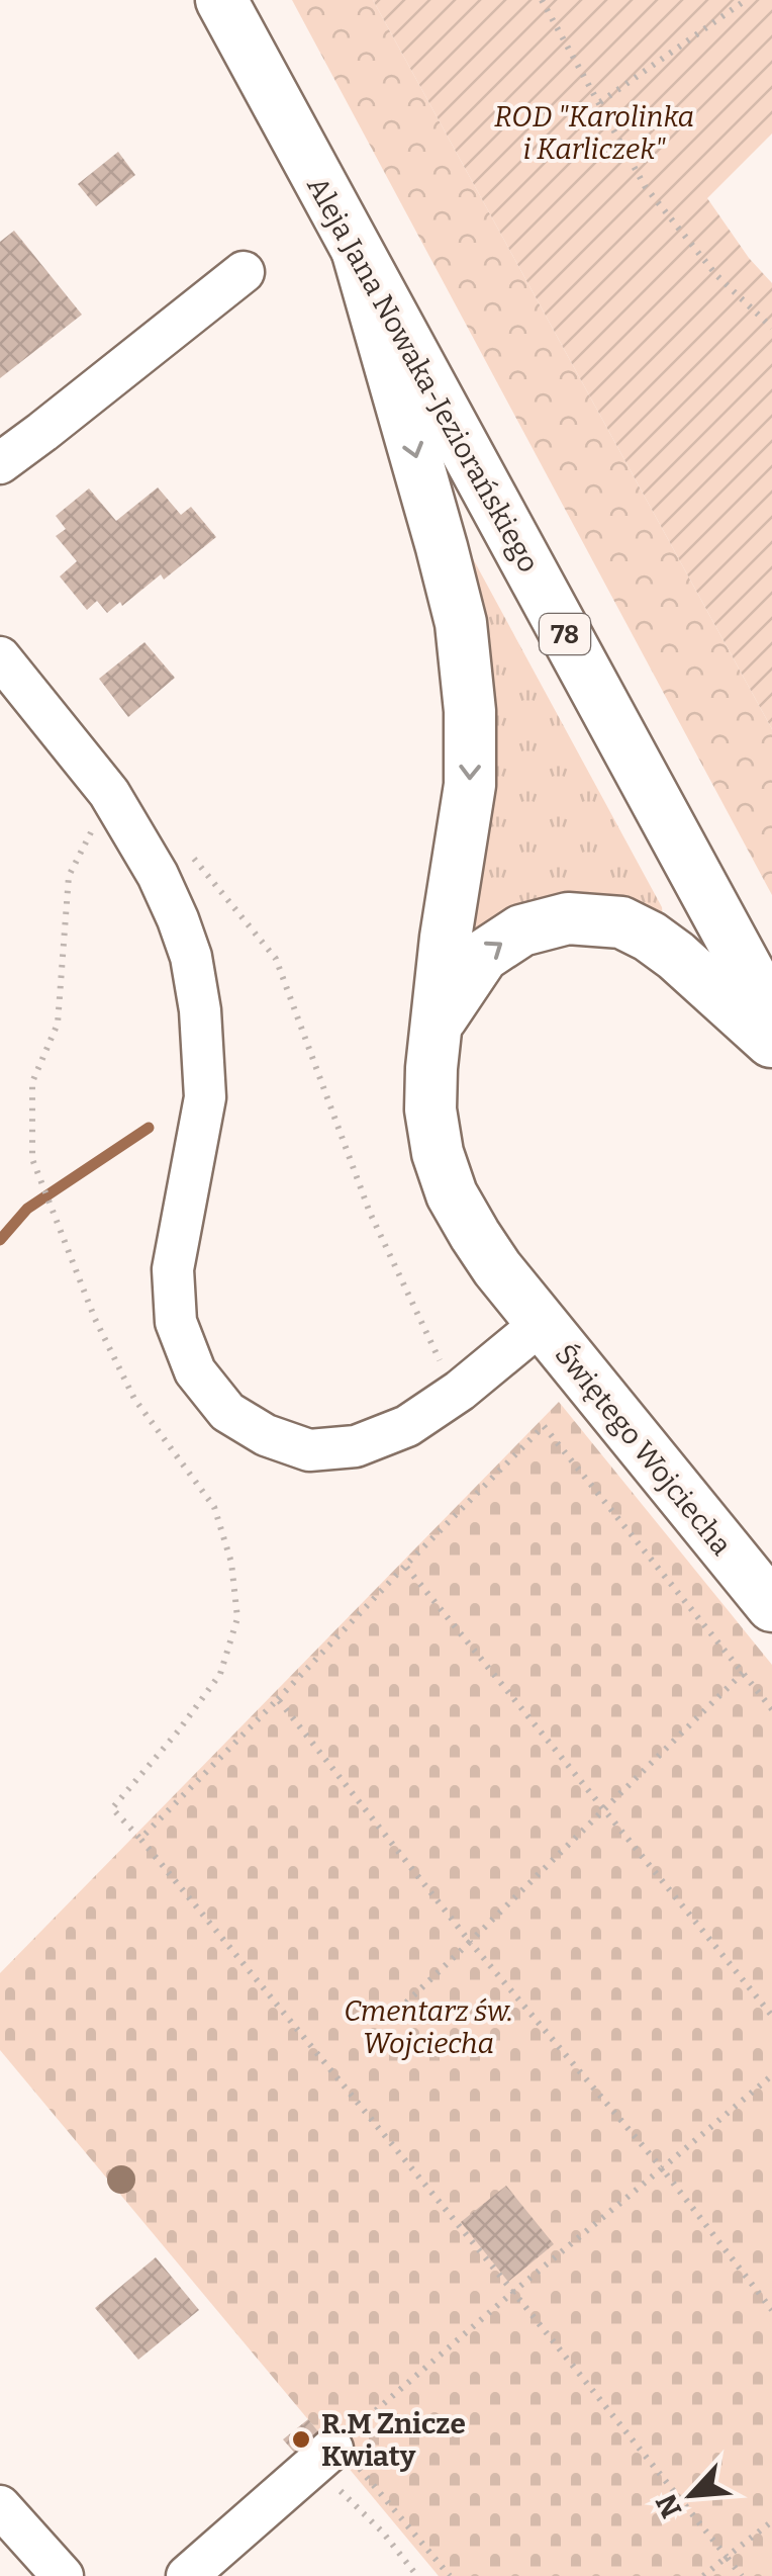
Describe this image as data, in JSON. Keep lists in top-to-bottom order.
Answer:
{
  "streets": {
    "main road": ["Aleja Jana Nowaka-Jeziorańskiego", "78", "Świętego Wojciecha"]
  },
  "parks": ["ROD \"Karolinka i Karliczek\"", "Cmentarz św. Wojciecha"],
  "places": ["R.M Znicze Kwiaty"],
  "north": "bottom left"
}
